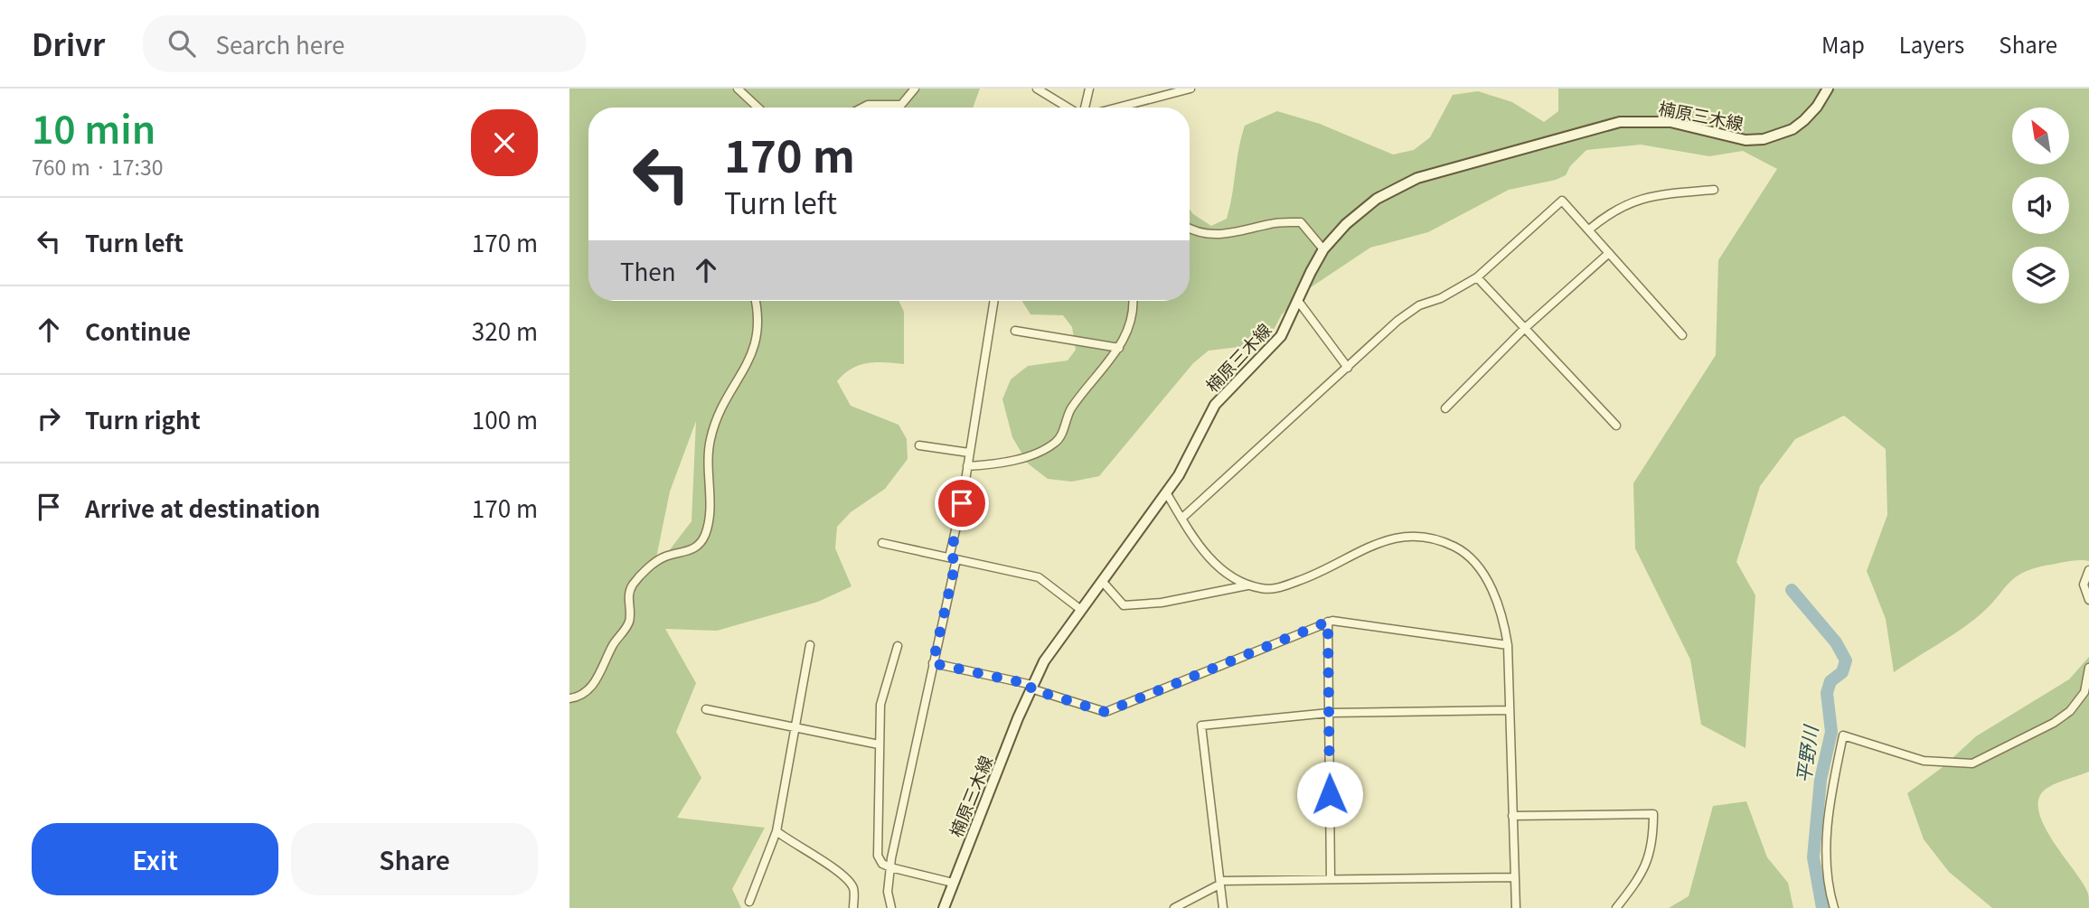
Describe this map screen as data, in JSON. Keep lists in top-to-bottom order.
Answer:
{
  "streets": {
    "main road": ["楠原三木線"]
  },
  "water": ["平野川"],
  "north": "top left",
  "page": {
    "header": "Drivr",
    "search": "Search here",
    "nav": ["Map", "Layers", "Share"],
    "heading": ["10 min", "760 m · 17:30"],
    "turn": ["170 m", "Turn left"],
    "list": [
      {
        "name": "Turn left",
        "value": "170 m"
      },
      {
        "name": "Continue",
        "value": "320 m"
      },
      {
        "name": "Turn right",
        "value": "100 m"
      },
      {
        "name": "Arrive at destination",
        "value": "170 m"
      }
    ],
    "then": "Then",
    "buttons": ["Exit", "Share"]
  }
}
